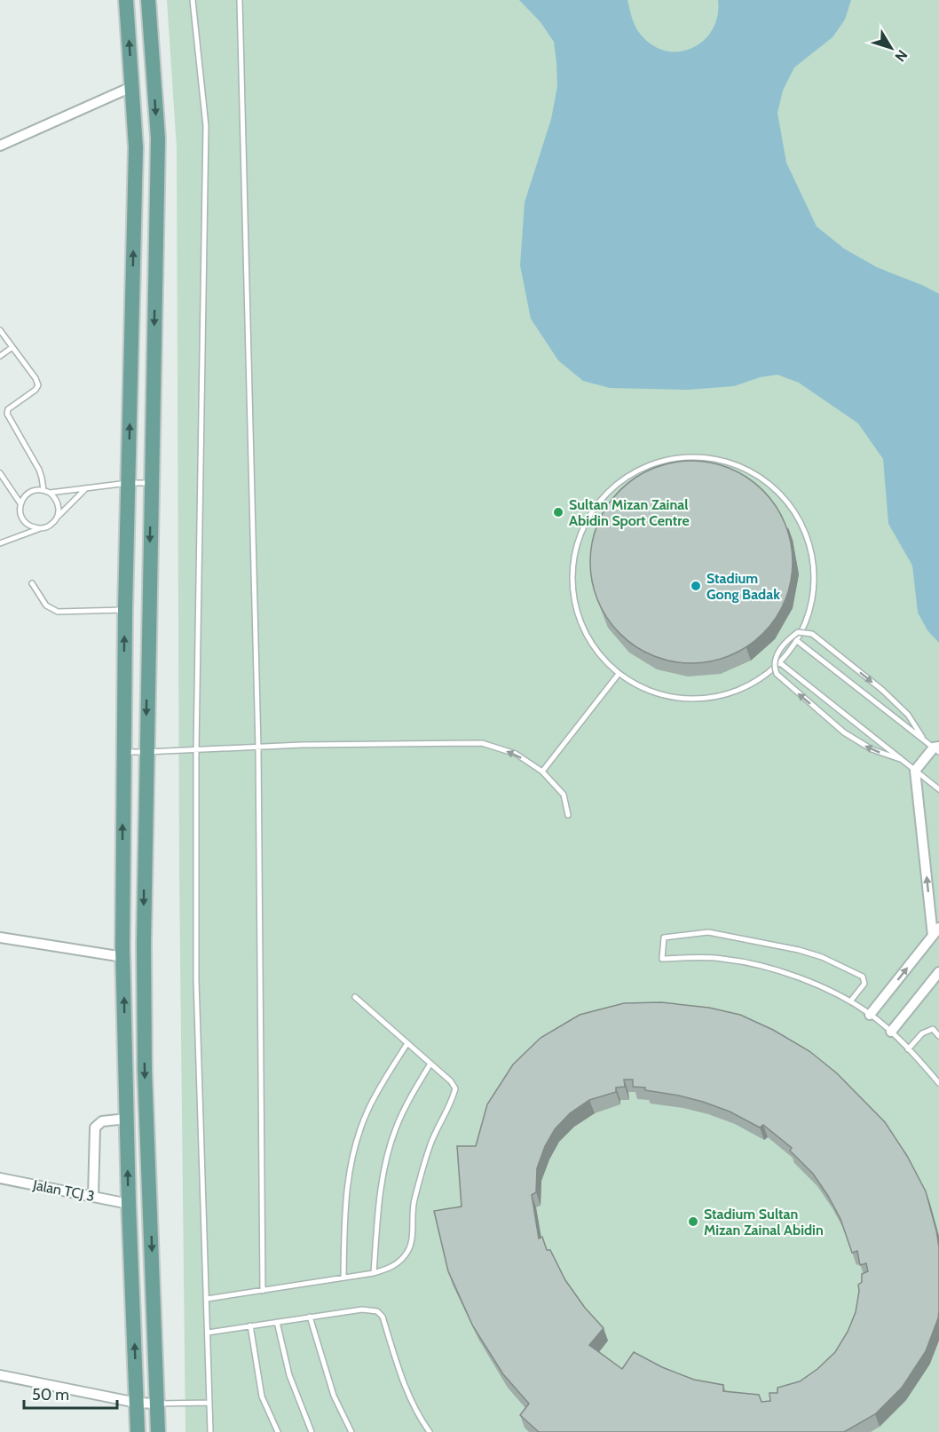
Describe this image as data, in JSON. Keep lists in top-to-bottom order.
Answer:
{
  "streets": {
    "street": ["Jalan TCJ 3"]
  },
  "places": ["Sultan Mizan Zainal Abidin Sport Centre", "Stadium Gong Badak", "Stadium Sultan Mizan Zainal Abidin"],
  "scale_bar": "50 m",
  "north": "bottom right"
}
